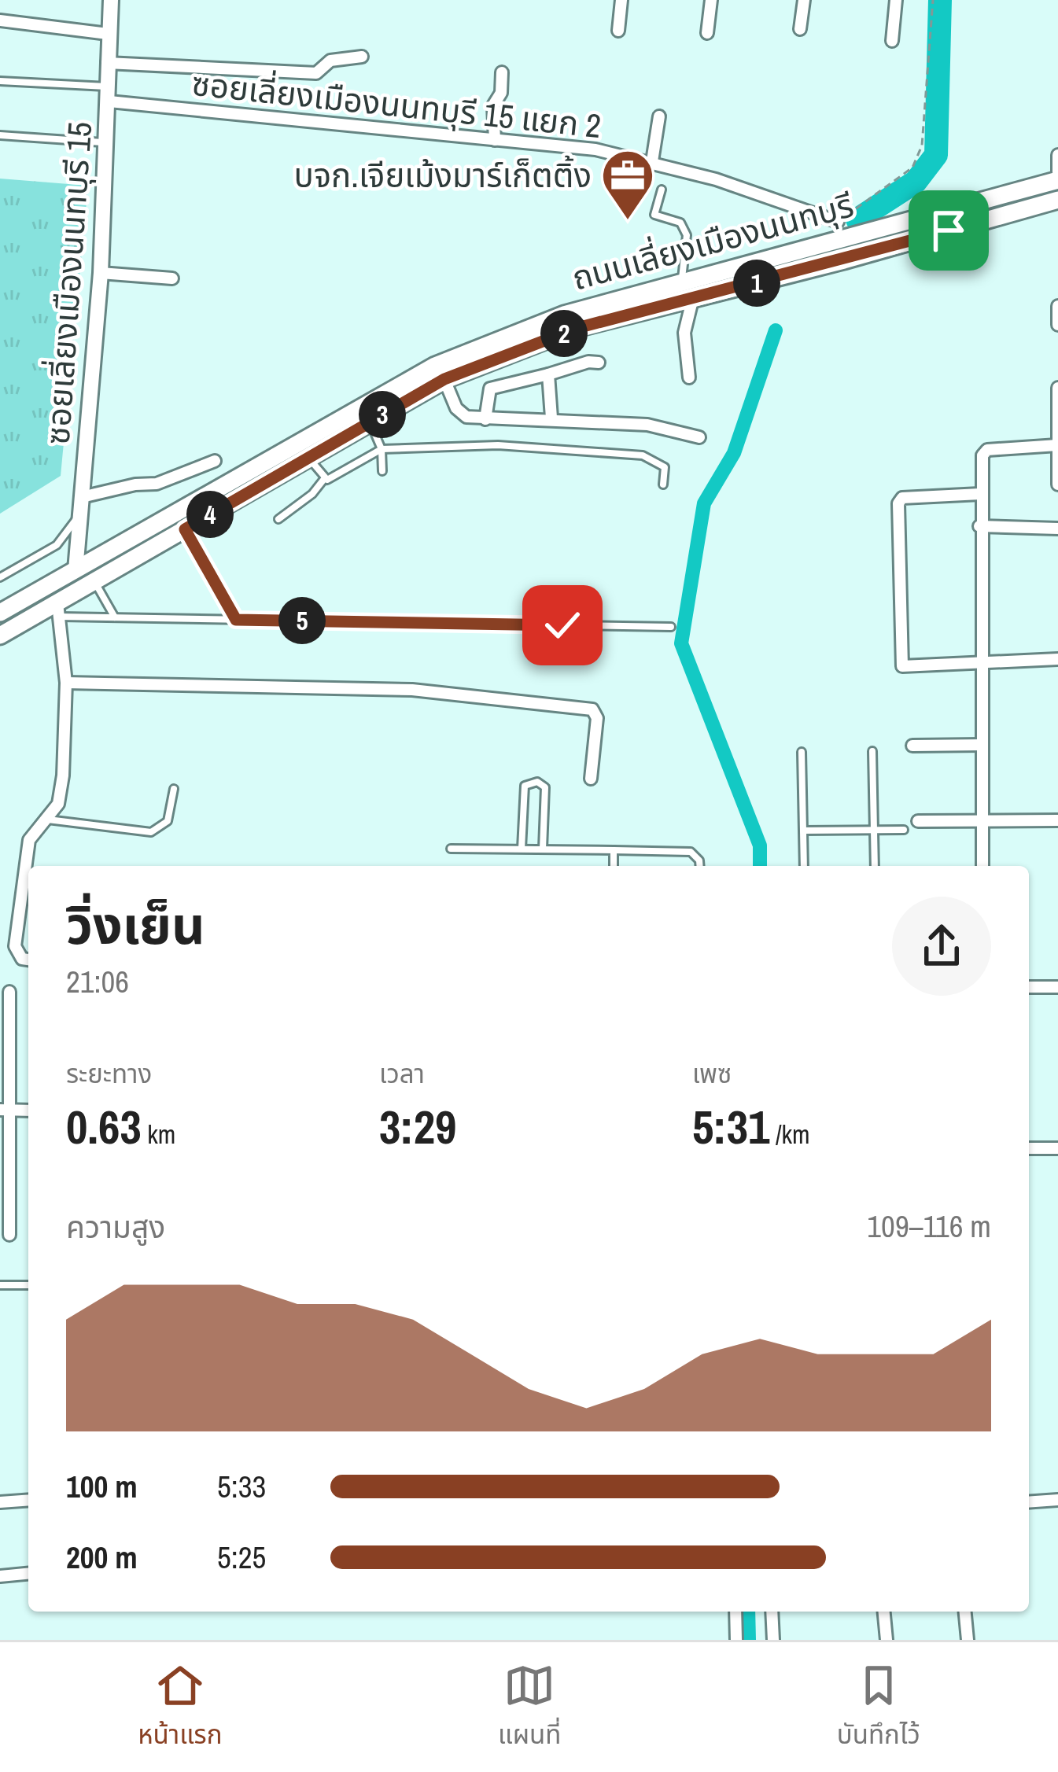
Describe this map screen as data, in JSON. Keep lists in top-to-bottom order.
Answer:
{
  "streets": {
    "main road": ["ถนนเลี่ยงเมืองนนทบุรี"],
    "street": ["ซอยเลี่ยงเมืองนนทบุรี 15 แยก 2", "ซอยเลี่ยงเมืองนนทบุรี 15"]
  },
  "crossings": [
    ["ซอยเลี่ยงเมืองนนทบุรี 15 แยก 2", "ซอยเลี่ยงเมืองนนทบุรี 15"],
    ["ถนนเลี่ยงเมืองนนทบุรี", "ซอยเลี่ยงเมืองนนทบุรี 15"]
  ],
  "places": {
    "office": ["บจก.เจียเม้งมาร์เก็ตติ้ง"]
  },
  "page": {
    "pins": [
      "1",
      "2",
      "3",
      "4",
      "5"
    ],
    "heading": ["วิ่งเย็น", "21:06"],
    "stats": [
      ["ระยะทาง", "0.63 km"],
      ["เวลา", "3:29"],
      ["เพซ", "5:31 /km"]
    ],
    "chart": ["ความสูง", "109–116 m"],
    "list": [
      {
        "name": "100 m",
        "note": "5:33"
      },
      {
        "name": "200 m",
        "note": "5:25"
      }
    ],
    "tabs": ["หน้าแรก", "แผนที่", "บันทึกไว้"]
  }
}
